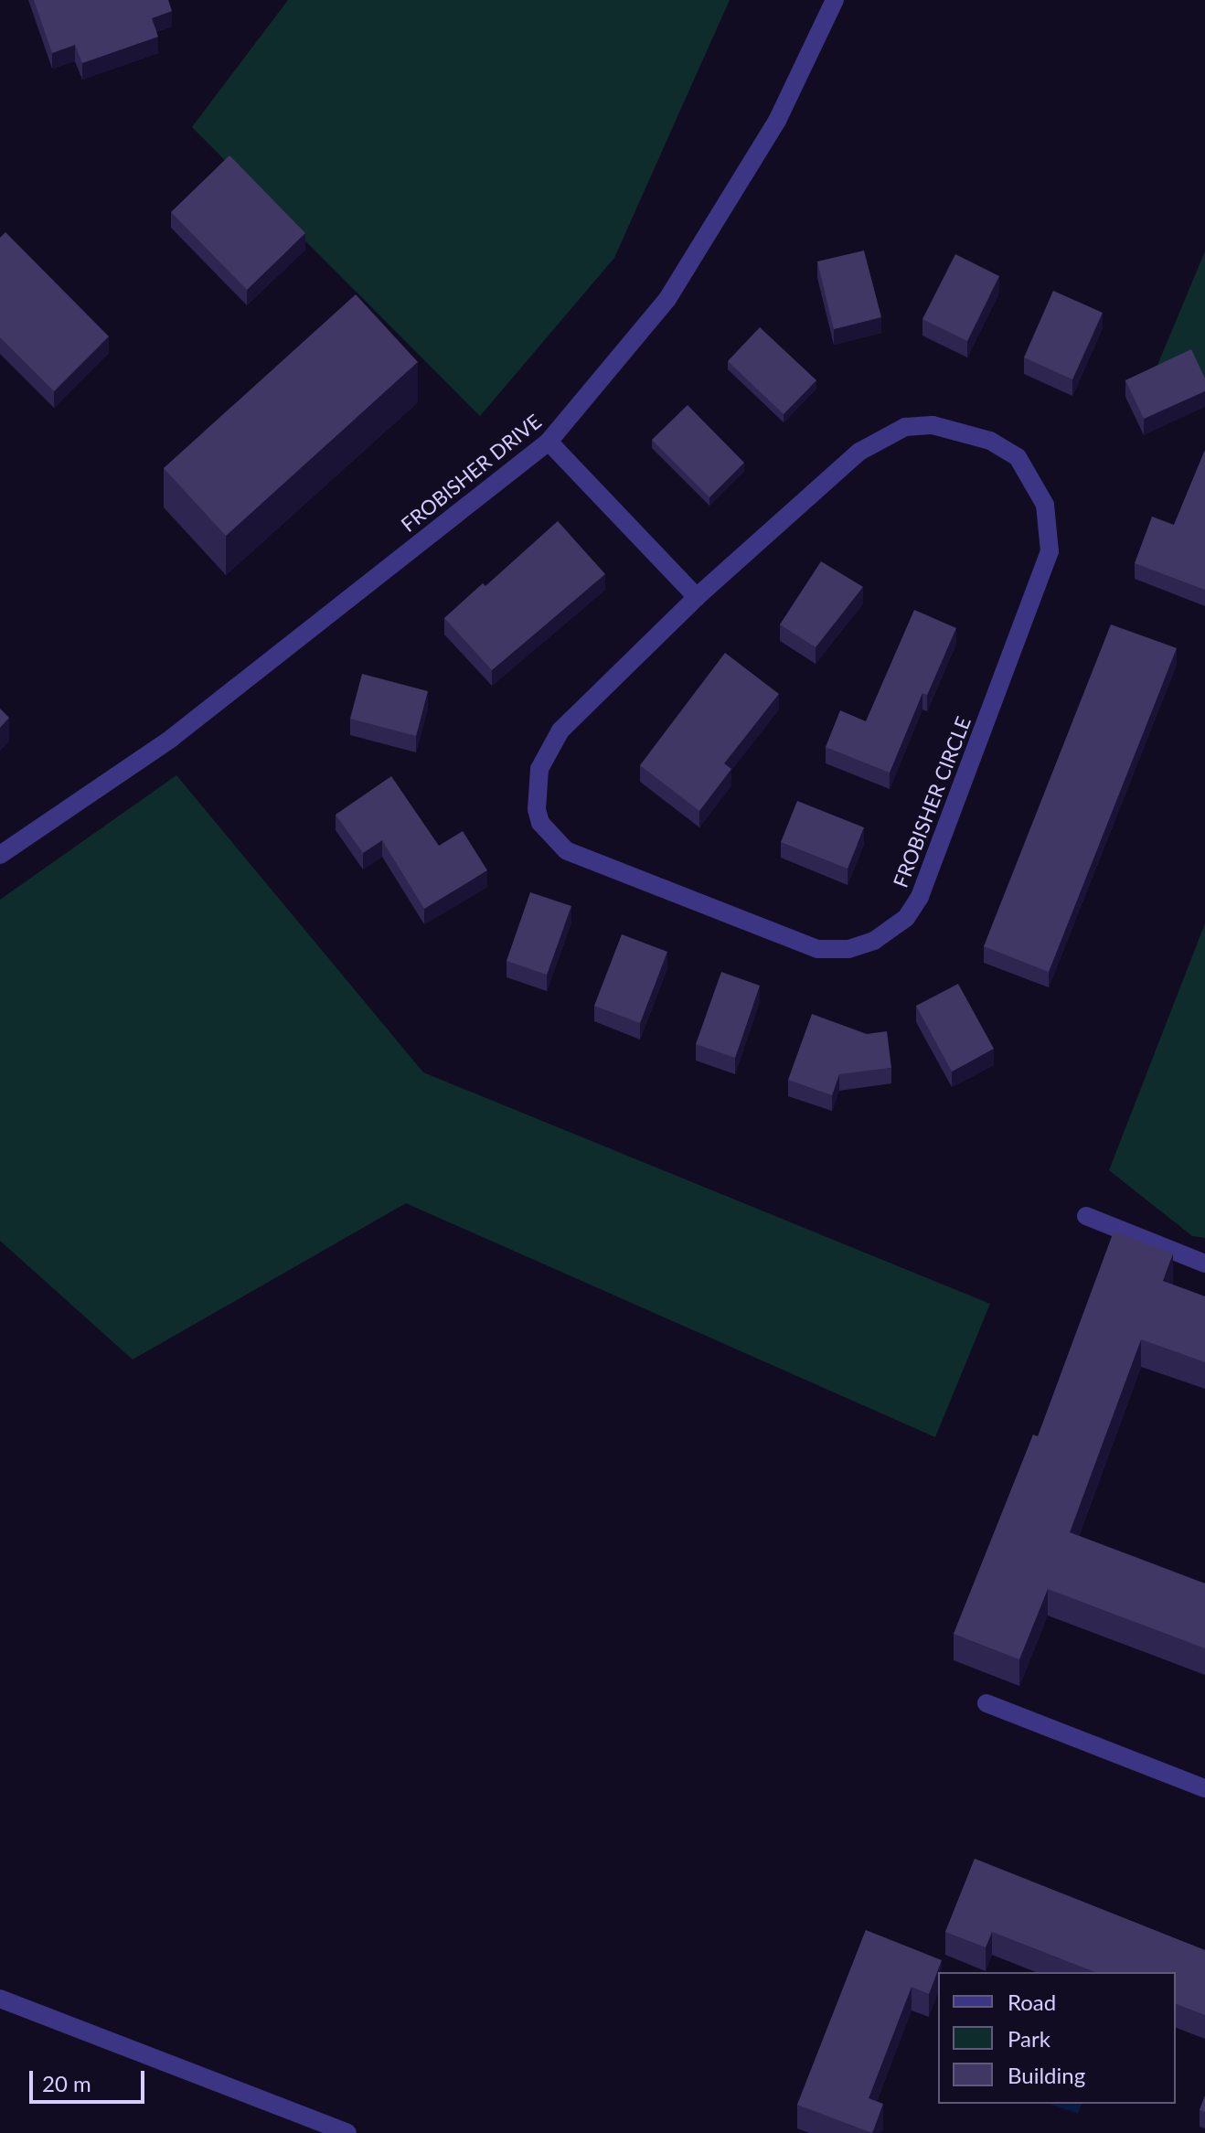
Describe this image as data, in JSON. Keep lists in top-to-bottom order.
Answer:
{
  "streets": {
    "street": ["FROBISHER DRIVE", "FROBISHER CIRCLE"]
  },
  "legend": ["Road", "Park", "Building"],
  "scale_bar": "20 m"
}
